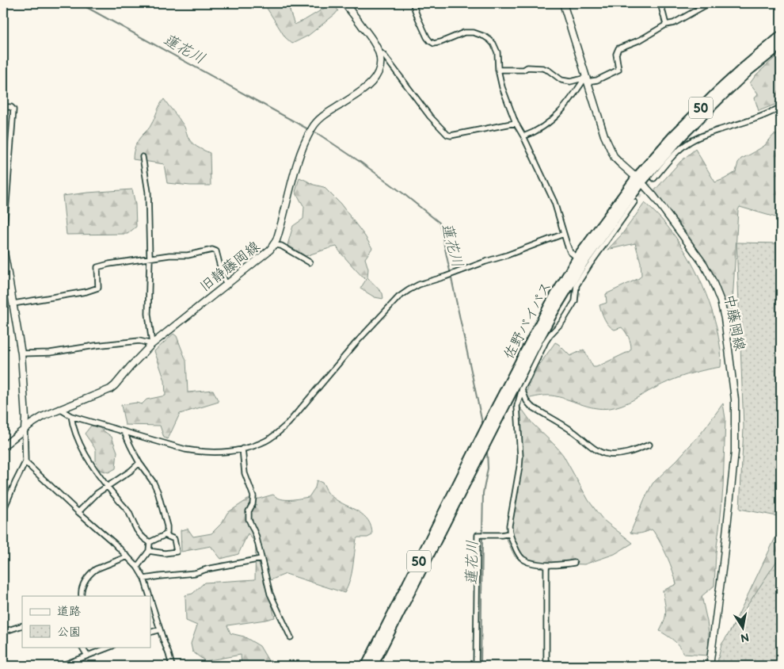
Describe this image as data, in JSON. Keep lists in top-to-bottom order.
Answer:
{
  "streets": {
    "highway": ["50", "佐野バイパス"],
    "street": ["旧静藤岡線", "中藤岡線"]
  },
  "crossings": [
    ["佐野バイパス", "中藤岡線"]
  ],
  "water": ["蓮花川"],
  "legend": ["道路", "公園"],
  "north": "bottom"
}
